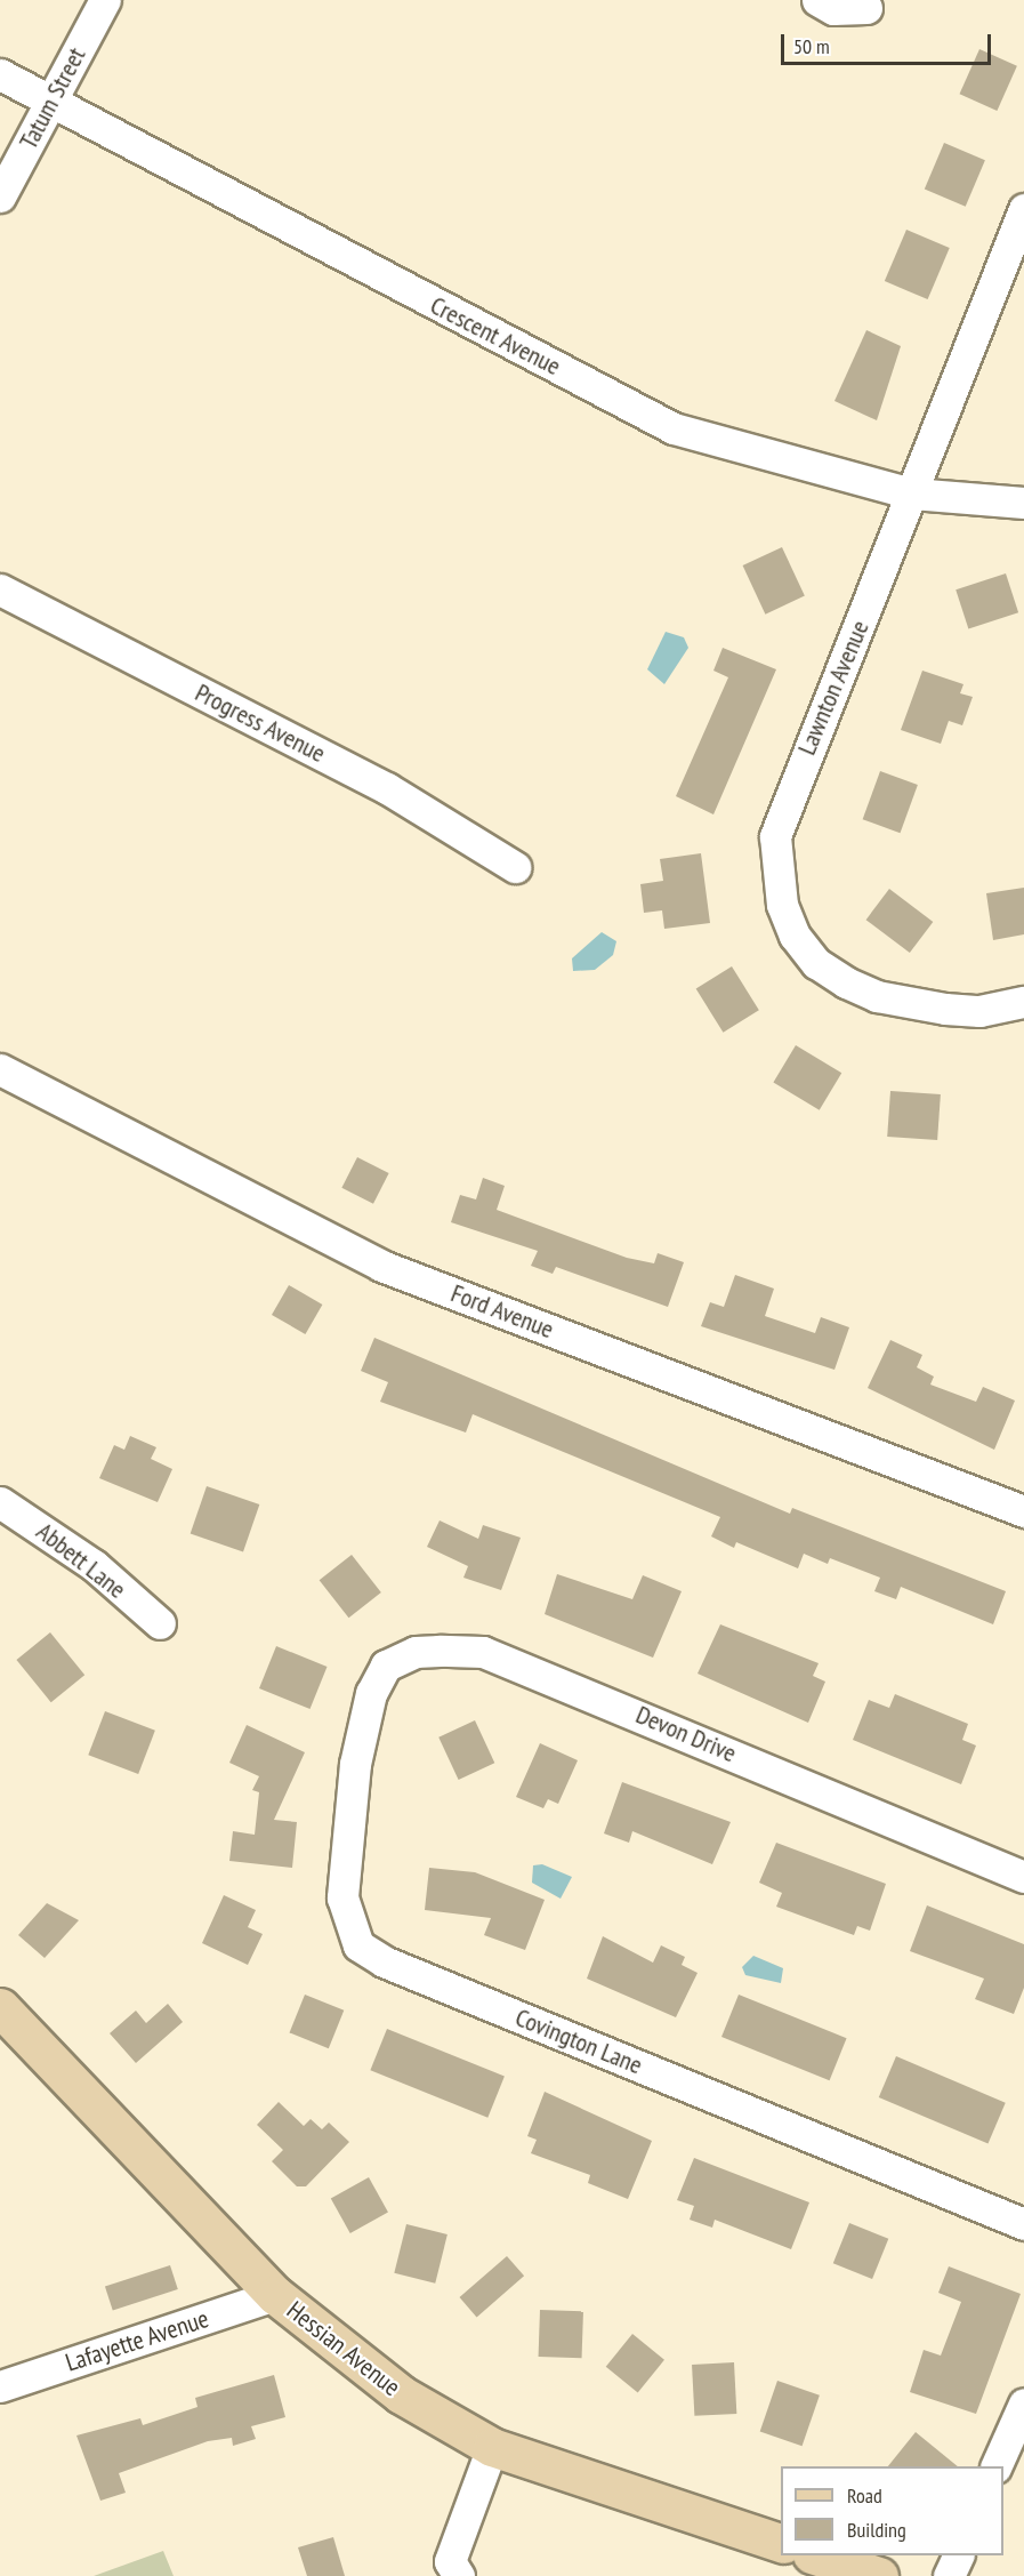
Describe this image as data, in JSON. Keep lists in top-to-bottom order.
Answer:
{
  "streets": {
    "main road": ["Hessian Avenue"],
    "street": [
      "Tatum Street",
      "Crescent Avenue",
      "Lawnton Avenue",
      "Progress Avenue",
      "Ford Avenue",
      "Abbett Lane",
      "Devon Drive",
      "Covington Lane",
      "Lafayette Avenue"
    ]
  },
  "crossings": [
    ["Tatum Street", "Crescent Avenue"],
    ["Crescent Avenue", "Lawnton Avenue"],
    ["Devon Drive", "Covington Lane"],
    ["Lafayette Avenue", "Hessian Avenue"]
  ],
  "legend": ["Road", "Building"],
  "scale_bar": "50 m"
}
